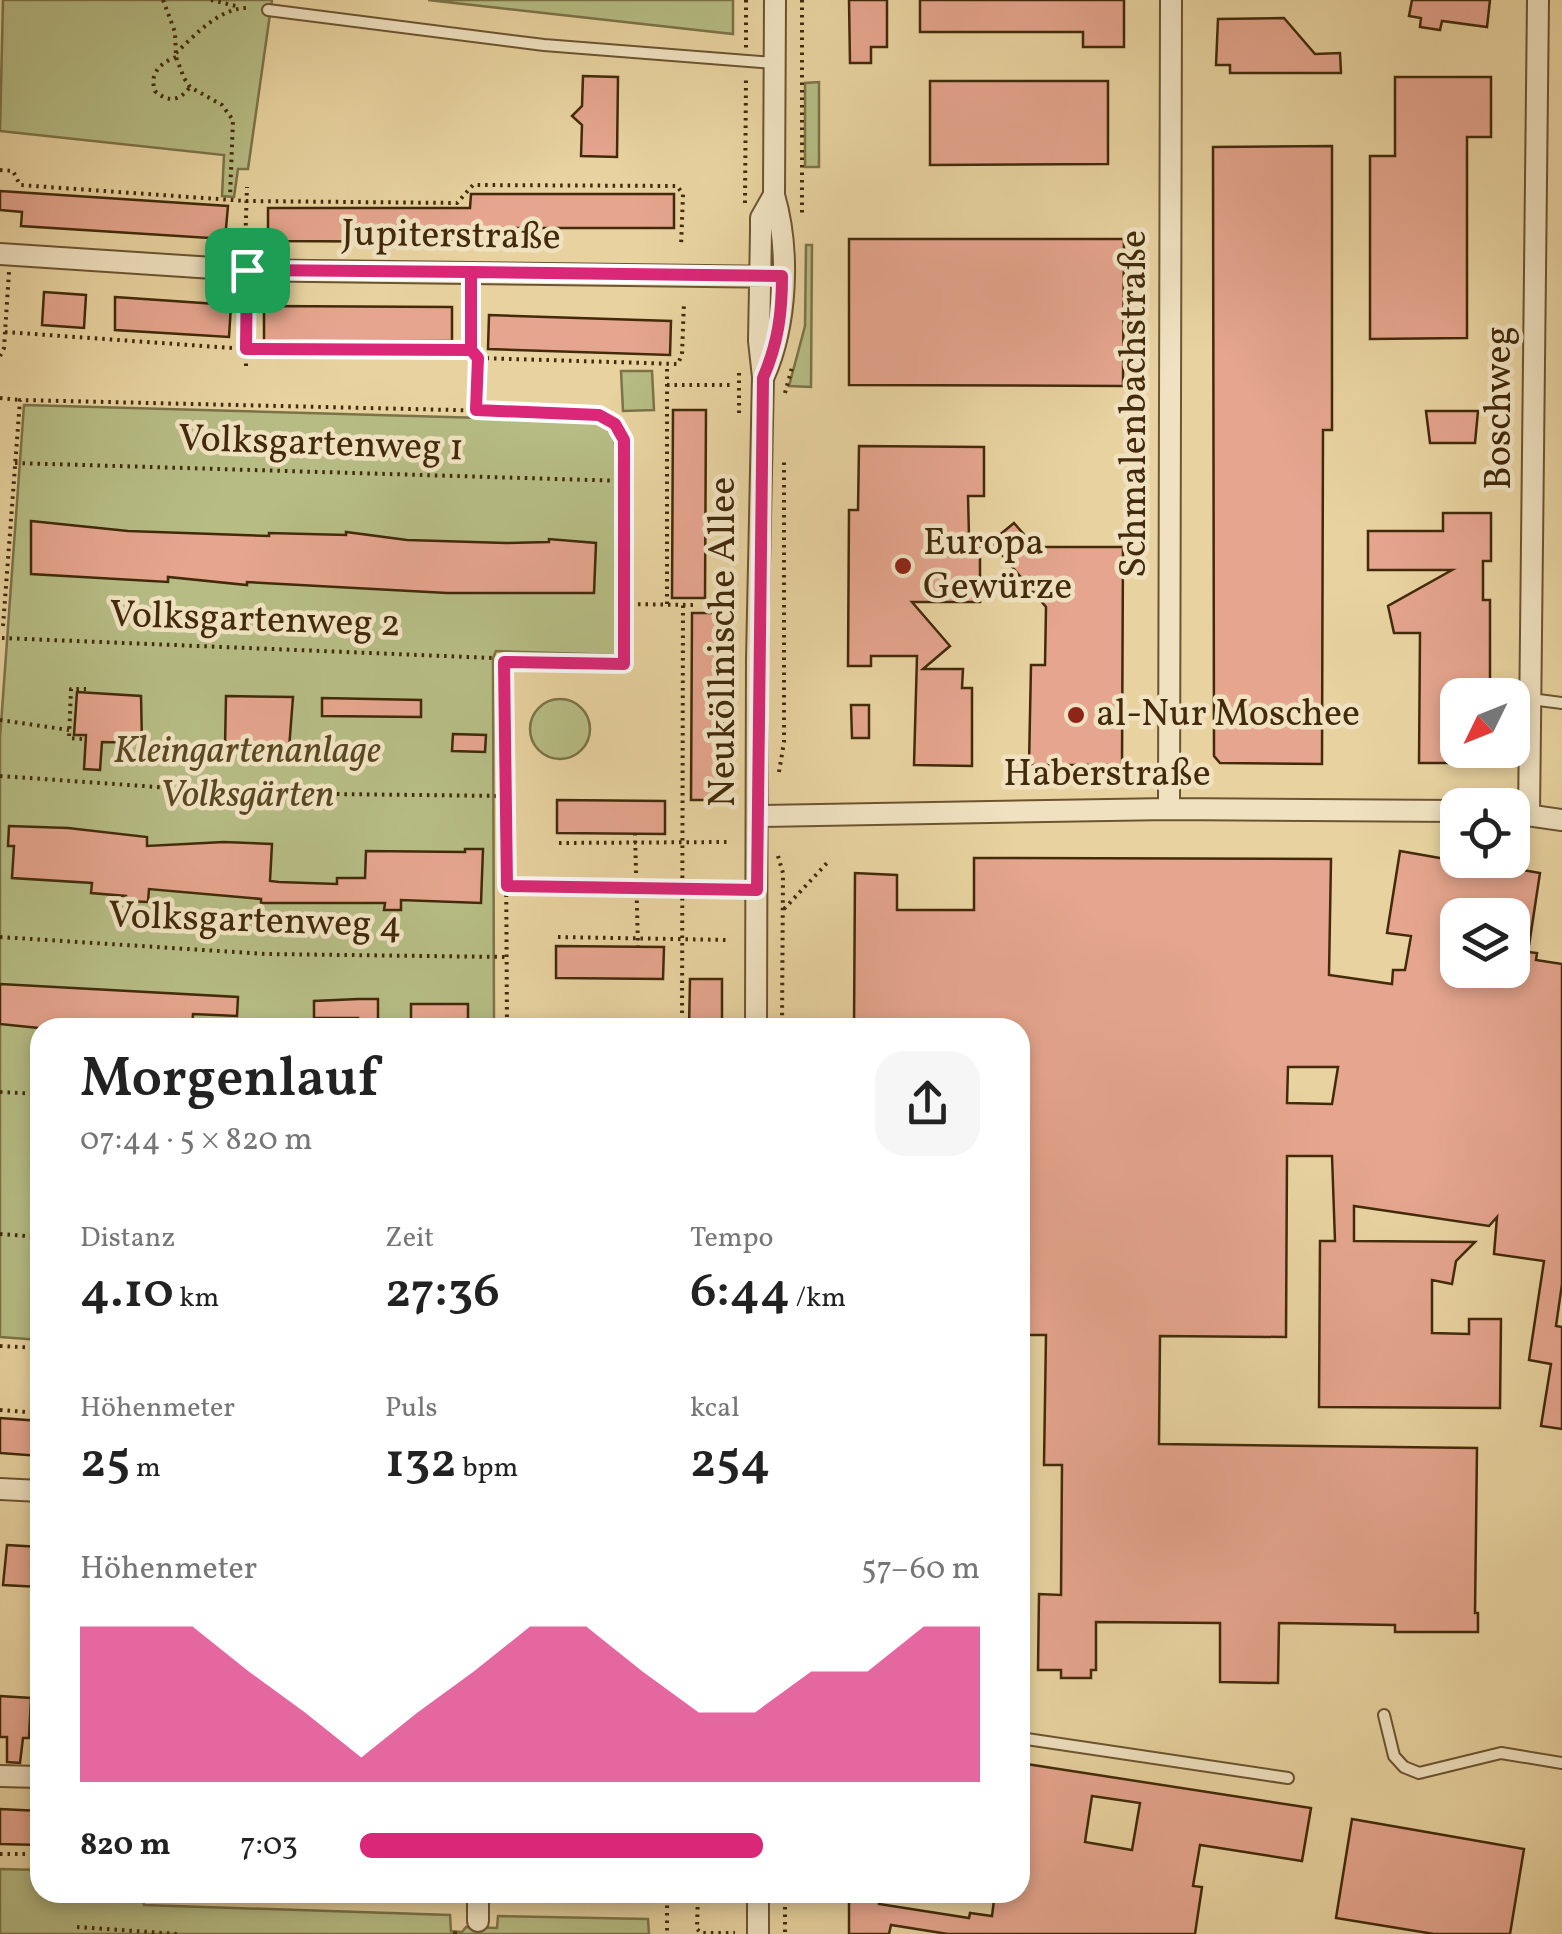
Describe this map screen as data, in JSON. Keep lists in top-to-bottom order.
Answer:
{
  "streets": {
    "street": [
      "Jupiterstraße",
      "Schmalenbachstraße",
      "Boschweg",
      "Neuköllnische Allee",
      "Haberstraße"
    ],
    "path": ["Volksgartenweg 1", "Volksgartenweg 2", "Volksgartenweg 4"]
  },
  "crossings": [
    ["Jupiterstraße", "Neuköllnische Allee"],
    ["Schmalenbachstraße", "Haberstraße"],
    ["Neuköllnische Allee", "Haberstraße"]
  ],
  "parks": ["Kleingartenanlage Volksgärten"],
  "places": ["Europa Gewürze", "al-Nur Moschee"],
  "north": "bottom left",
  "page": {
    "heading": ["Morgenlauf", "07:44 · 5 × 820 m"],
    "stats": [
      ["Distanz", "4.10 km"],
      ["Zeit", "27:36"],
      ["Tempo", "6:44 /km"],
      ["Höhenmeter", "25 m"],
      ["Puls", "132 bpm"],
      ["kcal", "254"]
    ],
    "chart": ["Höhenmeter", "57–60 m"],
    "list": [
      {
        "name": "820 m",
        "note": "7:03"
      }
    ]
  }
}
